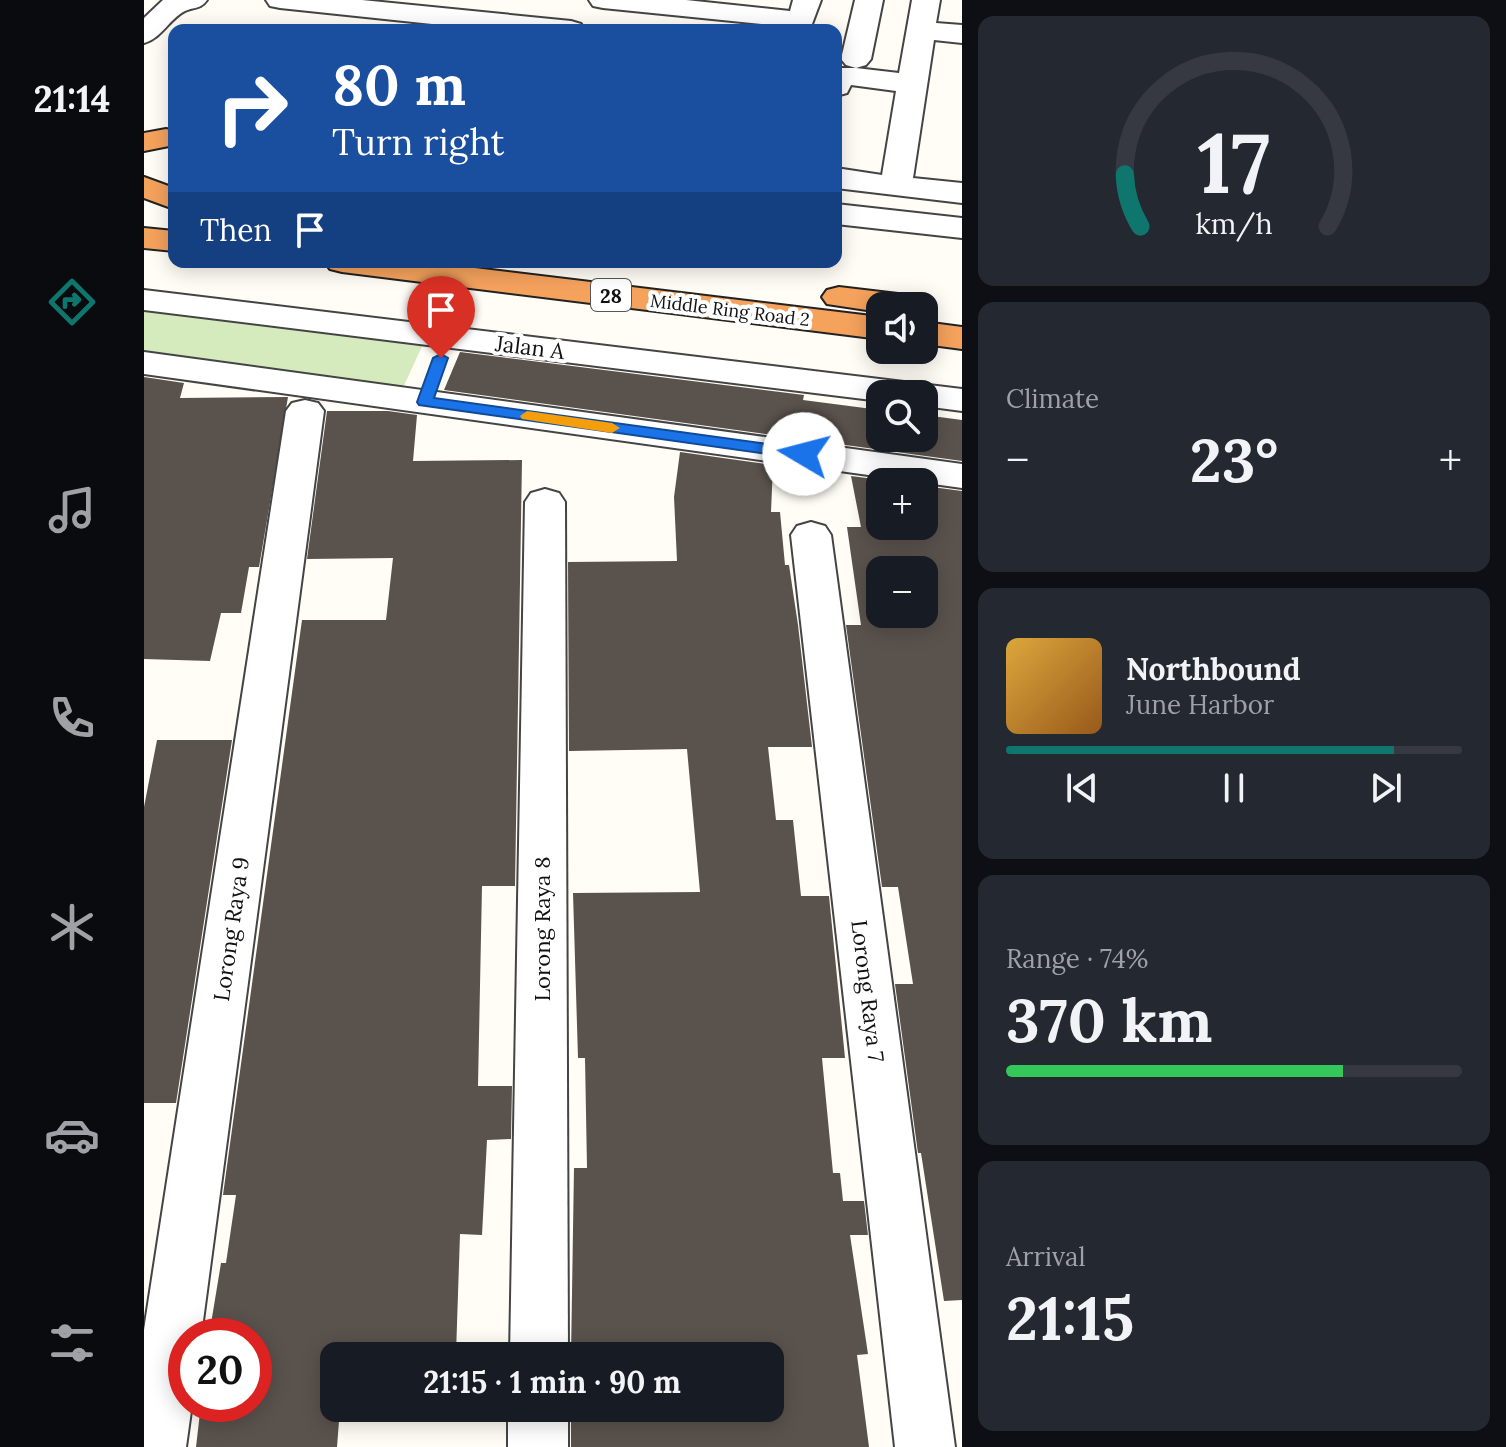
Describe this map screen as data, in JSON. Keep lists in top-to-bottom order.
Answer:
{
  "streets": {
    "highway": ["28", "Middle Ring Road 2"],
    "street": [
      "Jalan A",
      "Lorong Raya 9",
      "Lorong Raya 8",
      "Lorong Raya 7"
    ]
  },
  "page": {
    "tabs": "21:14",
    "turn": ["80 m", "Turn right"],
    "then": "Then",
    "map_buttons": ["+", "−"],
    "tile": [
      "Climate",
      ["Range · 74%", "370 km"],
      ["Arrival", "21:15"]
    ],
    "heat": ["−", "23°", "+"],
    "song": ["Northbound", "June Harbor"],
    "limit": "20",
    "trip": "21:15 · 1 min · 90 m",
    "gauge": ["17", "km/h"]
  }
}
